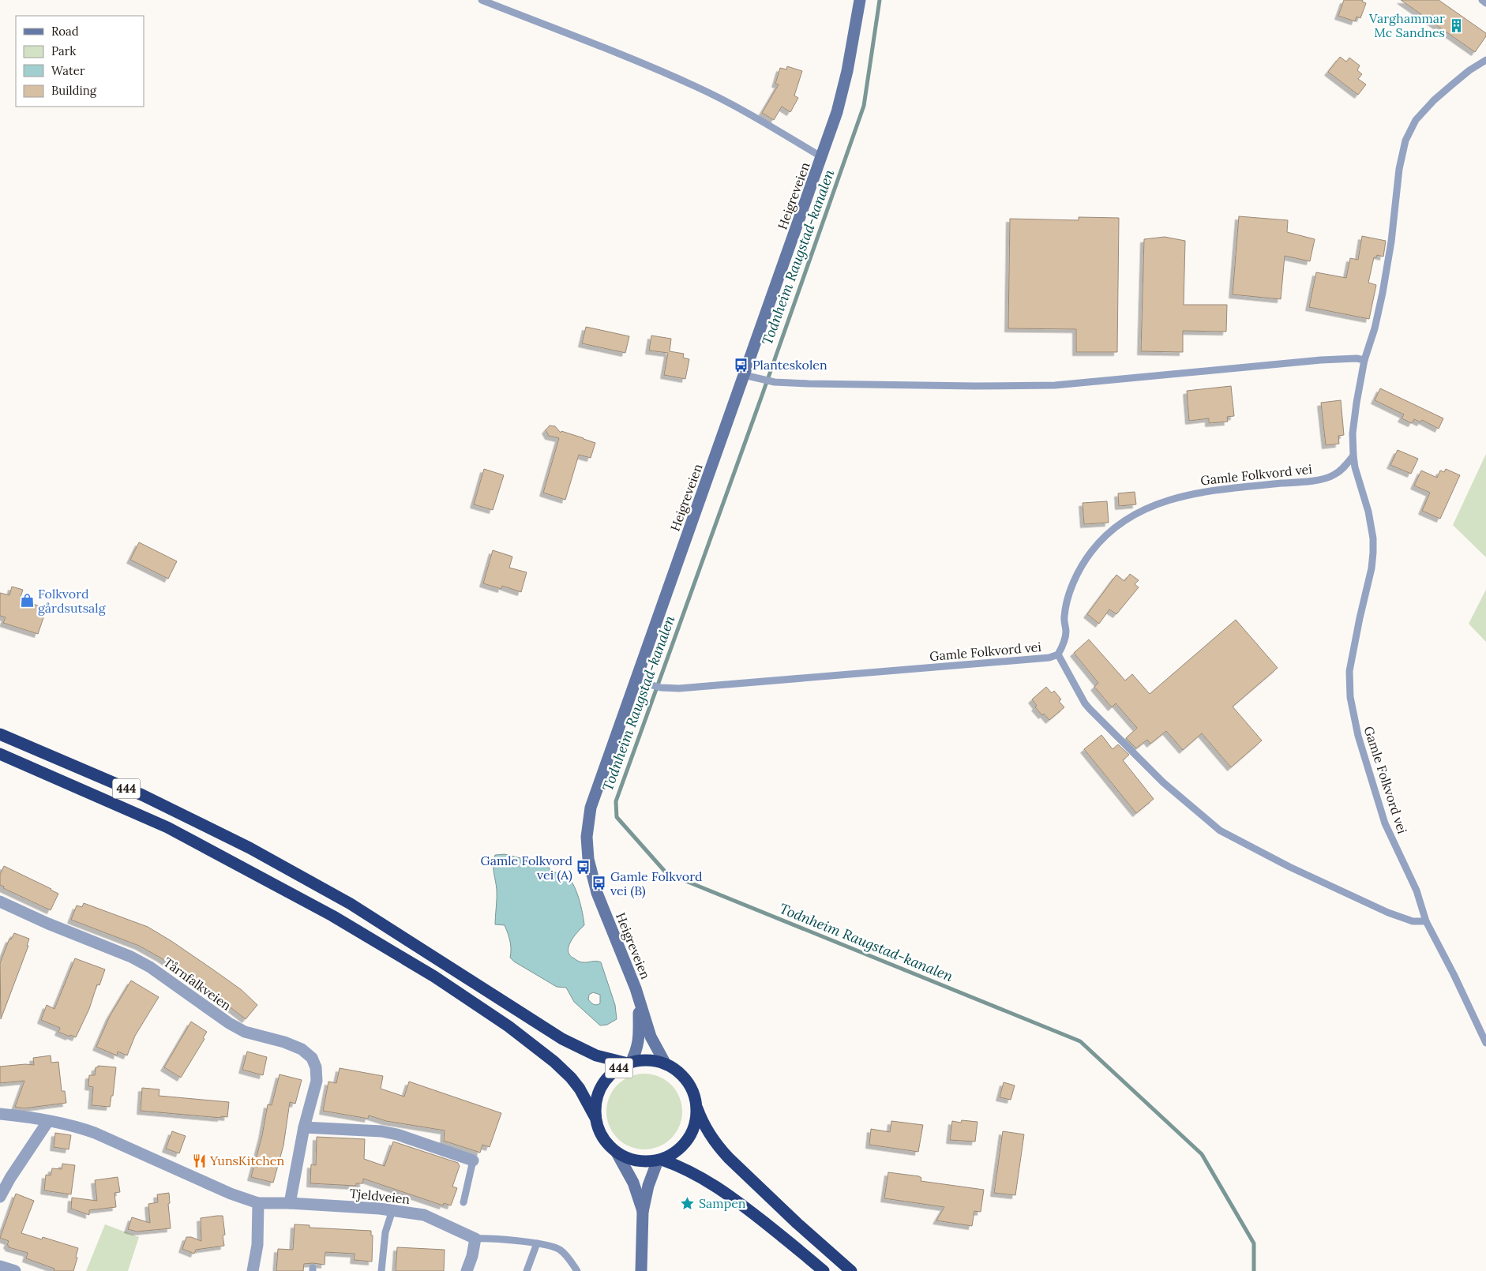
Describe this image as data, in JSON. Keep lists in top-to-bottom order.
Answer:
{
  "streets": {
    "highway": ["444"],
    "main road": ["Heigreveien"],
    "street": ["Tårnfalkveien", "Tjeldveien"],
    "lane": ["Gamle Folkvord vei"]
  },
  "crossings": [
    ["Heigreveien", "Gamle Folkvord vei"],
    ["Heigreveien", "444"],
    ["Tårnfalkveien", "Tjeldveien"]
  ],
  "water": ["Todnheim Raugstad-kanalen"],
  "places": {
    "building": ["Varghammar Mc Sandnes"],
    "bus stop": ["Planteskolen", "Gamle Folkvord vei (A)", "Gamle Folkvord vei (B)"],
    "shop": ["Folkvord gårdsutsalg"],
    "restaurant": ["YunsKitchen"],
    "place": ["Sampen"]
  },
  "legend": [
    "Road",
    "Park",
    "Water",
    "Building"
  ]
}
